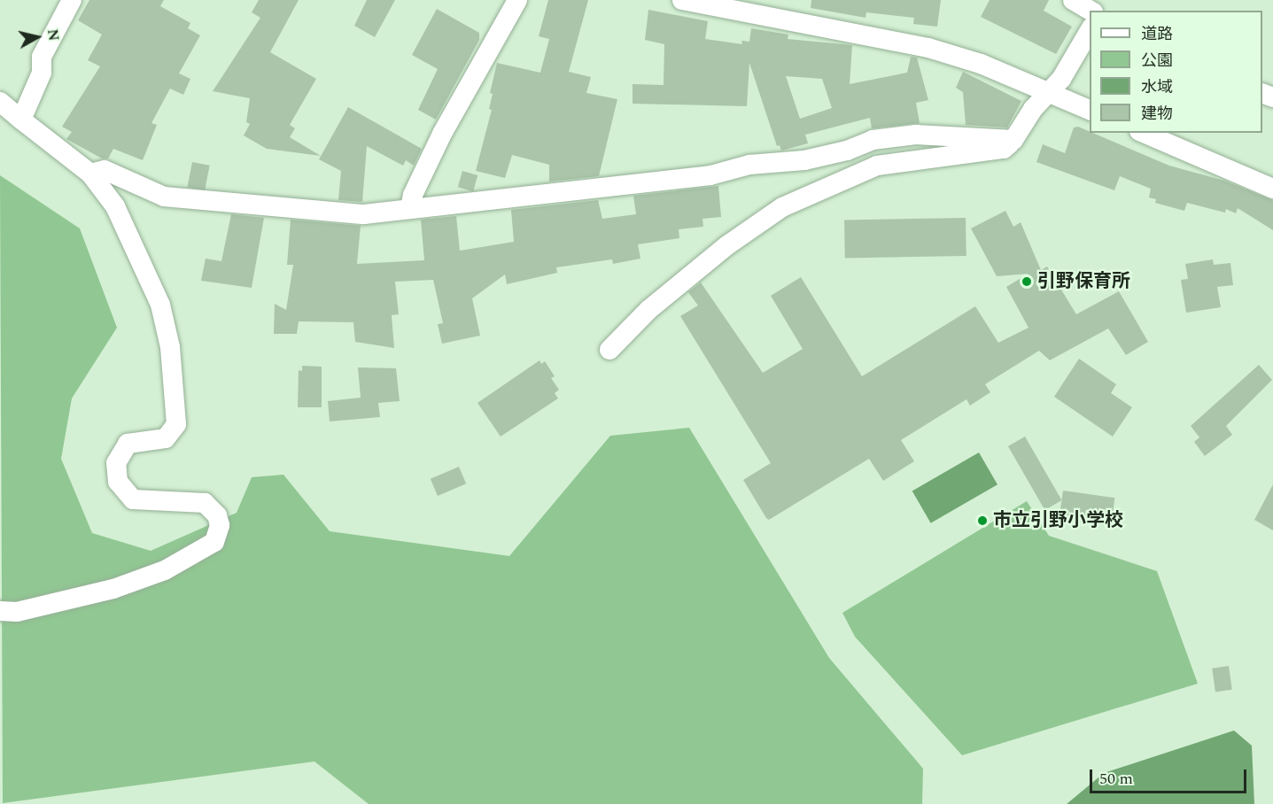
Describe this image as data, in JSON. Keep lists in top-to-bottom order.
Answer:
{
  "places": ["引野保育所", "市立引野小学校"],
  "legend": [
    "道路",
    "公園",
    "水域",
    "建物"
  ],
  "scale_bar": "50 m",
  "north": "right"
}
